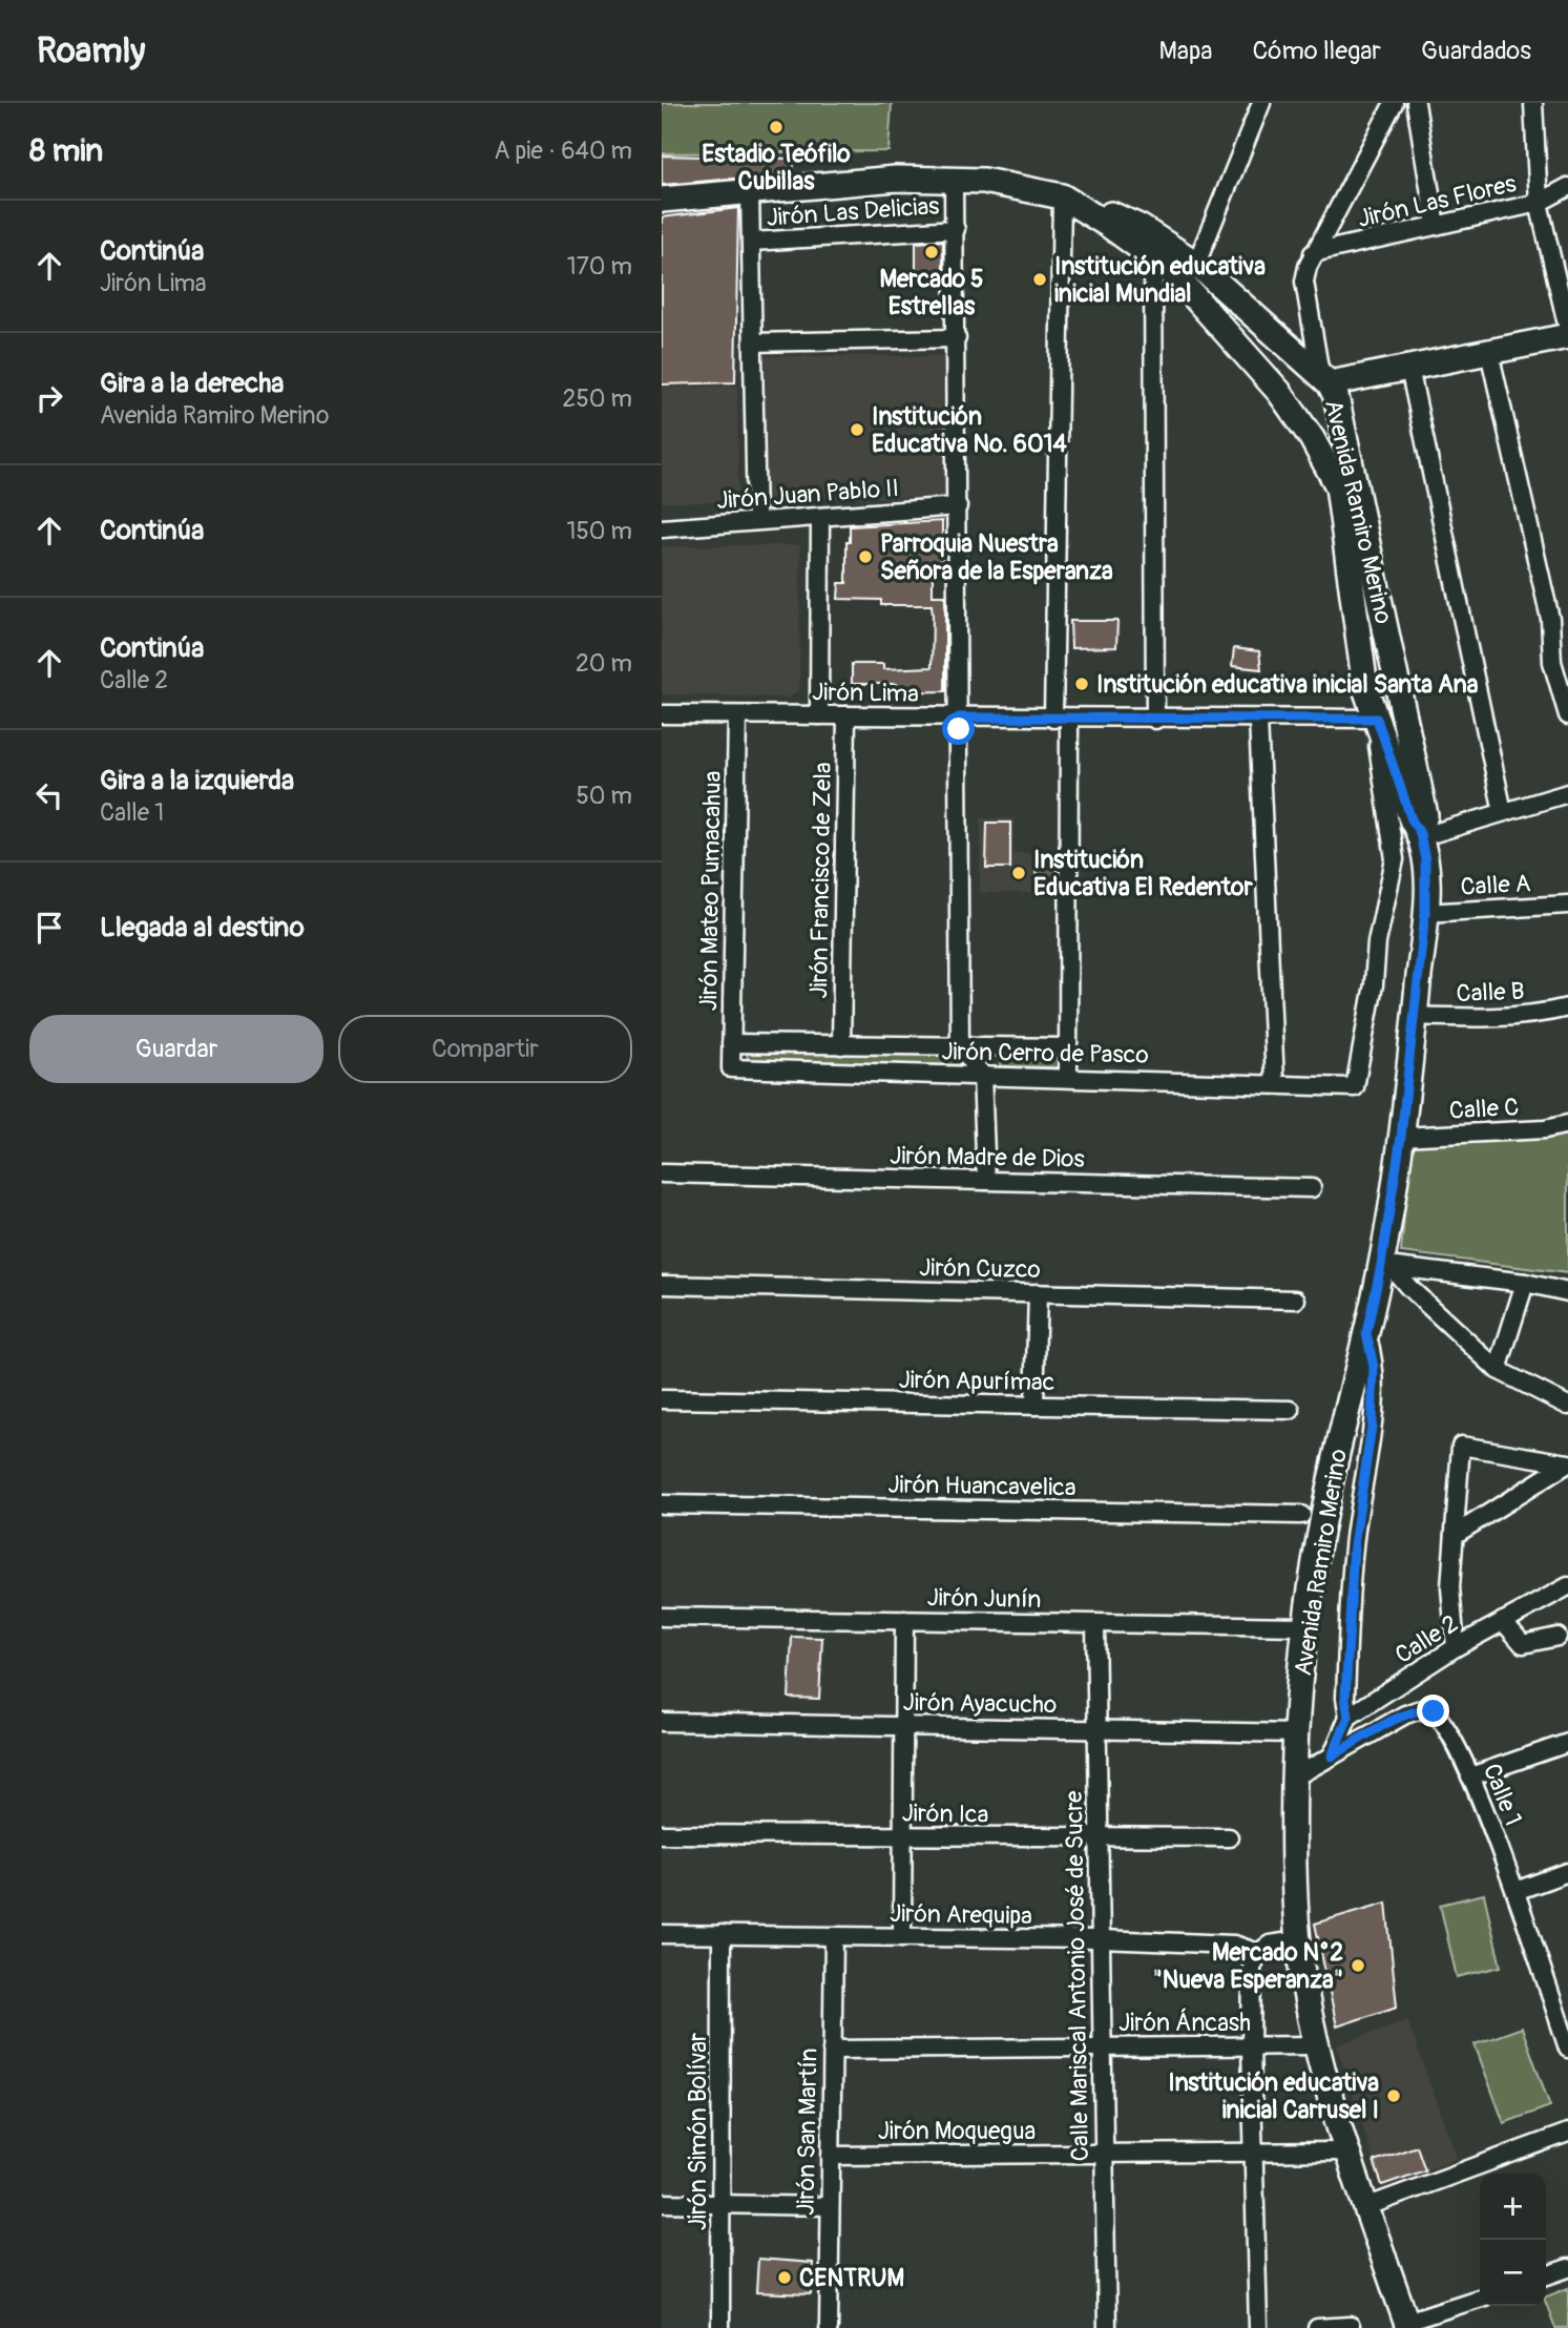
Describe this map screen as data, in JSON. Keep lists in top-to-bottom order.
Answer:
{
  "streets": {
    "street": [
      "Jirón Las Flores",
      "Jirón Las Delicias",
      "Jirón Juan Pablo II",
      "Avenida Ramiro Merino",
      "Jirón Lima",
      "Jirón Francisco de Zela",
      "Calle A",
      "Jirón Mateo Pumacahua",
      "Calle B",
      "Jirón Cerro de Pasco",
      "Calle C",
      "Jirón Madre de Dios",
      "Jirón Cuzco",
      "Jirón Apurímac",
      "Jirón Huancavelica",
      "Jirón Junín",
      "Calle 2",
      "Jirón Ayacucho",
      "Calle 1",
      "Jirón Ica",
      "Jirón Arequipa",
      "Calle Mariscal Antonio José de Sucre",
      "Jirón Áncash",
      "Jirón Moquegua",
      "Jirón Simón Bolívar",
      "Jirón San Martín"
    ]
  },
  "crossings": [
    ["Avenida Ramiro Merino", "Jirón Lima"],
    ["Avenida Ramiro Merino", "Calle A"],
    ["Avenida Ramiro Merino", "Calle B"],
    ["Avenida Ramiro Merino", "Jirón Cerro de Pasco"],
    ["Avenida Ramiro Merino", "Calle C"],
    ["Avenida Ramiro Merino", "Jirón Junín"],
    ["Avenida Ramiro Merino", "Jirón Ayacucho"],
    ["Avenida Ramiro Merino", "Calle 1"],
    ["Avenida Ramiro Merino", "Jirón Áncash"],
    ["Avenida Ramiro Merino", "Jirón Moquegua"],
    ["Jirón Lima", "Jirón Francisco de Zela"],
    ["Jirón Lima", "Jirón Mateo Pumacahua"],
    ["Jirón Lima", "Jirón Cerro de Pasco"],
    ["Jirón Francisco de Zela", "Jirón Cerro de Pasco"],
    ["Jirón Mateo Pumacahua", "Jirón Cerro de Pasco"],
    ["Jirón Junín", "Calle Mariscal Antonio José de Sucre"],
    ["Jirón Ayacucho", "Calle Mariscal Antonio José de Sucre"],
    ["Jirón Ica", "Calle Mariscal Antonio José de Sucre"],
    ["Jirón Arequipa", "Calle Mariscal Antonio José de Sucre"],
    ["Jirón Arequipa", "Jirón Simón Bolívar"],
    ["Jirón Arequipa", "Jirón San Martín"],
    ["Calle Mariscal Antonio José de Sucre", "Jirón Áncash"],
    ["Calle Mariscal Antonio José de Sucre", "Jirón Moquegua"],
    ["Jirón Áncash", "Jirón San Martín"],
    ["Jirón Moquegua", "Jirón San Martín"]
  ],
  "places": [
    "Estadio Teófilo Cubillas",
    "Mercado 5 Estrellas",
    "Institución educativa inicial Mundial",
    "Institución Educativa No. 6014",
    "Parroquia Nuestra Señora de la Esperanza",
    "Institución educativa inicial Santa Ana",
    "Institución Educativa El Redentor",
    "Mercado N°2 \"Nueva Esperanza\"",
    "Institución educativa inicial Carrusel I",
    "CENTRUM"
  ],
  "page": {
    "header": "Roamly",
    "nav": ["Mapa", "Cómo llegar", "Guardados"],
    "heading": ["8 min", "A pie · 640 m"],
    "list": [
      ["Continúa", "Jirón Lima", "170 m"],
      ["Gira a la derecha", "Avenida Ramiro Merino", "250 m"],
      ["Continúa", "150 m"],
      ["Continúa", "Calle 2", "20 m"],
      ["Gira a la izquierda", "Calle 1", "50 m"],
      "Llegada al destino"
    ],
    "buttons": ["Guardar", "Compartir"],
    "map_buttons": ["+", "−"]
  }
}
